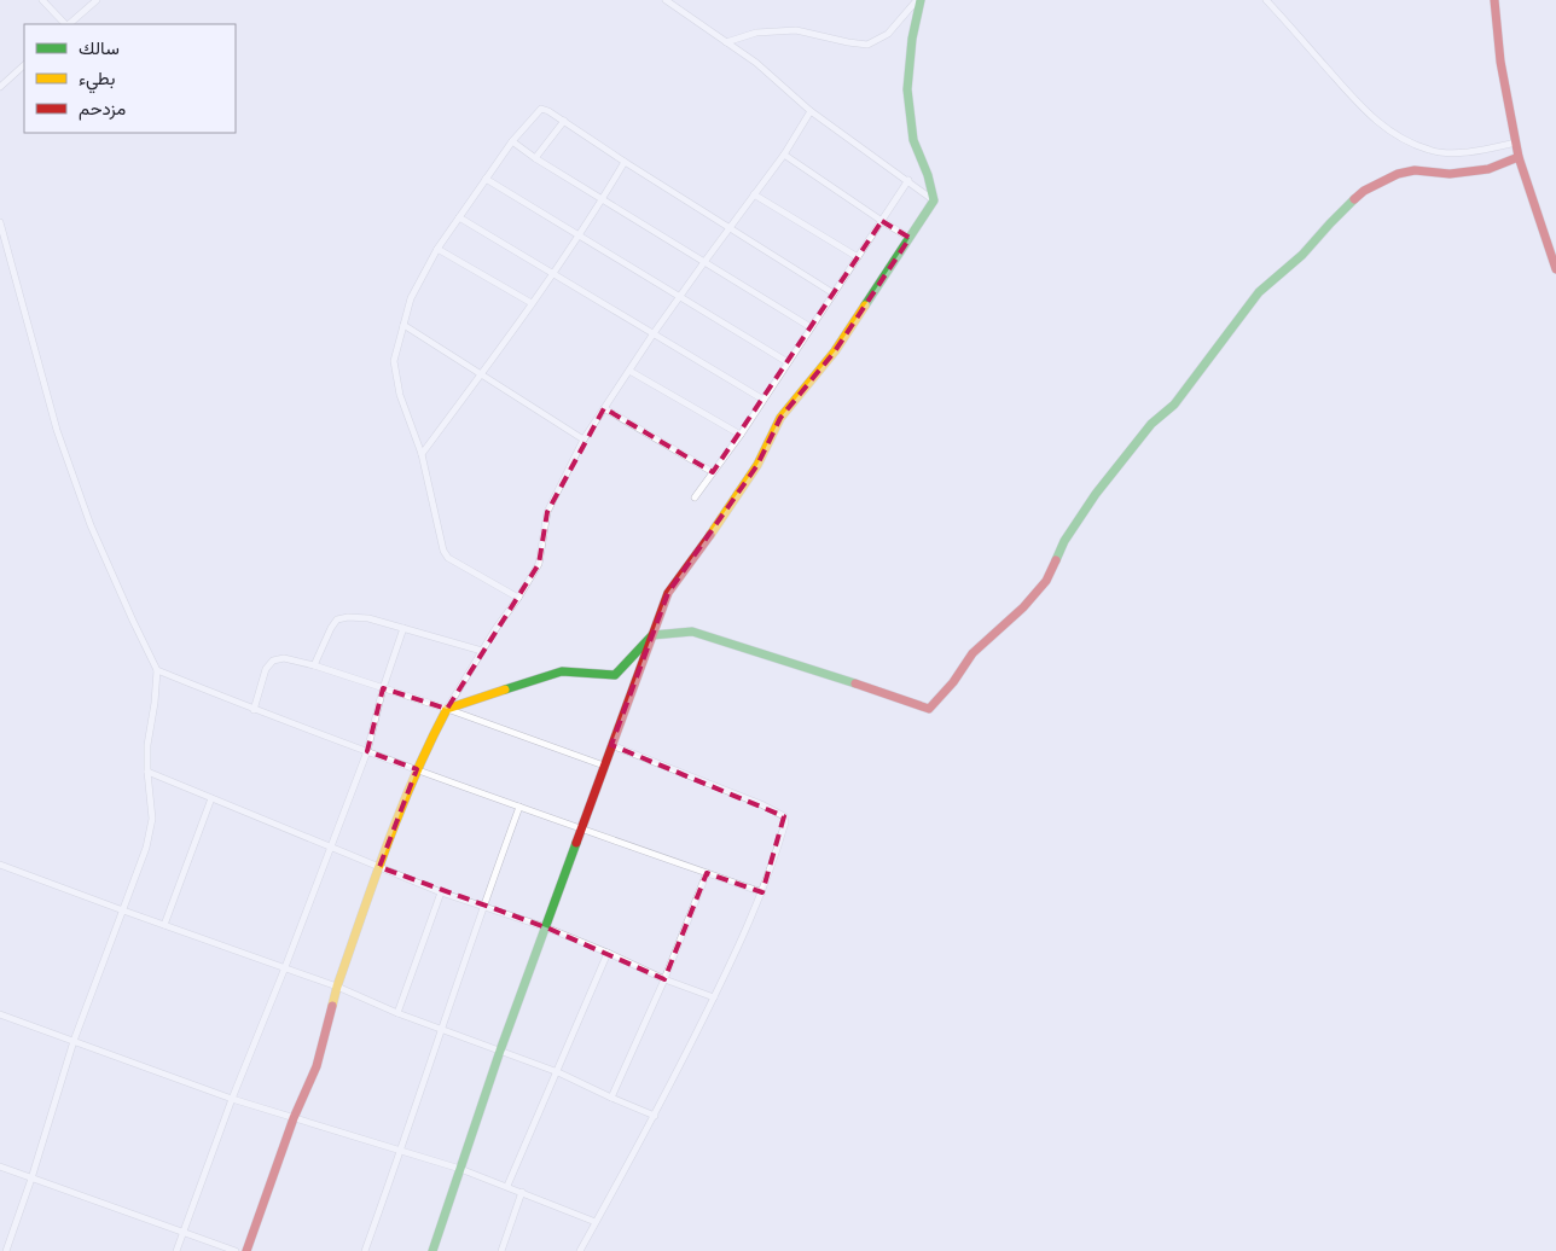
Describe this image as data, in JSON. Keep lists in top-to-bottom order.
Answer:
{
  "legend": ["سالك", "بطيء", "مزدحم"]
}
